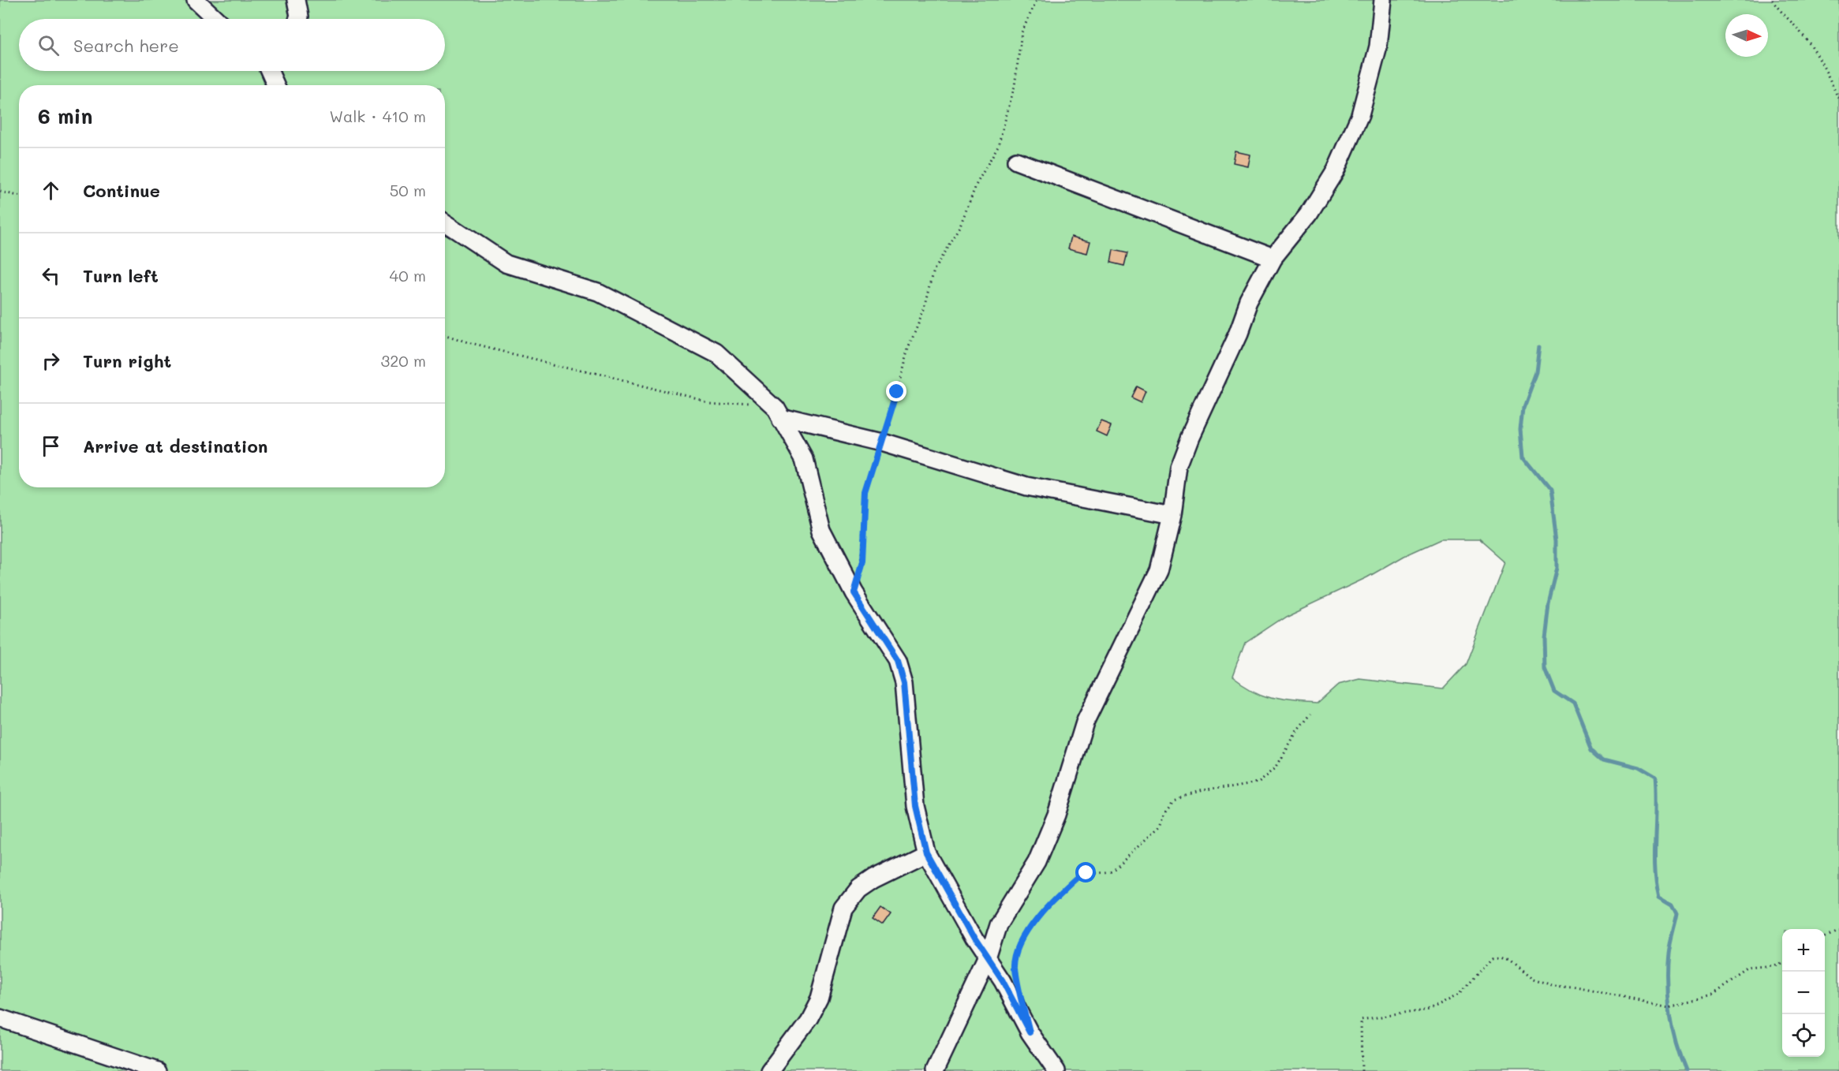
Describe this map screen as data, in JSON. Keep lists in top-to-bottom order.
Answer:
{
  "north": "right",
  "page": {
    "search": "Search here",
    "heading": ["6 min", "Walk · 410 m"],
    "list": [
      ["Continue", "50 m"],
      ["Turn left", "40 m"],
      ["Turn right", "320 m"],
      "Arrive at destination"
    ],
    "map_buttons": ["+", "−"]
  }
}
